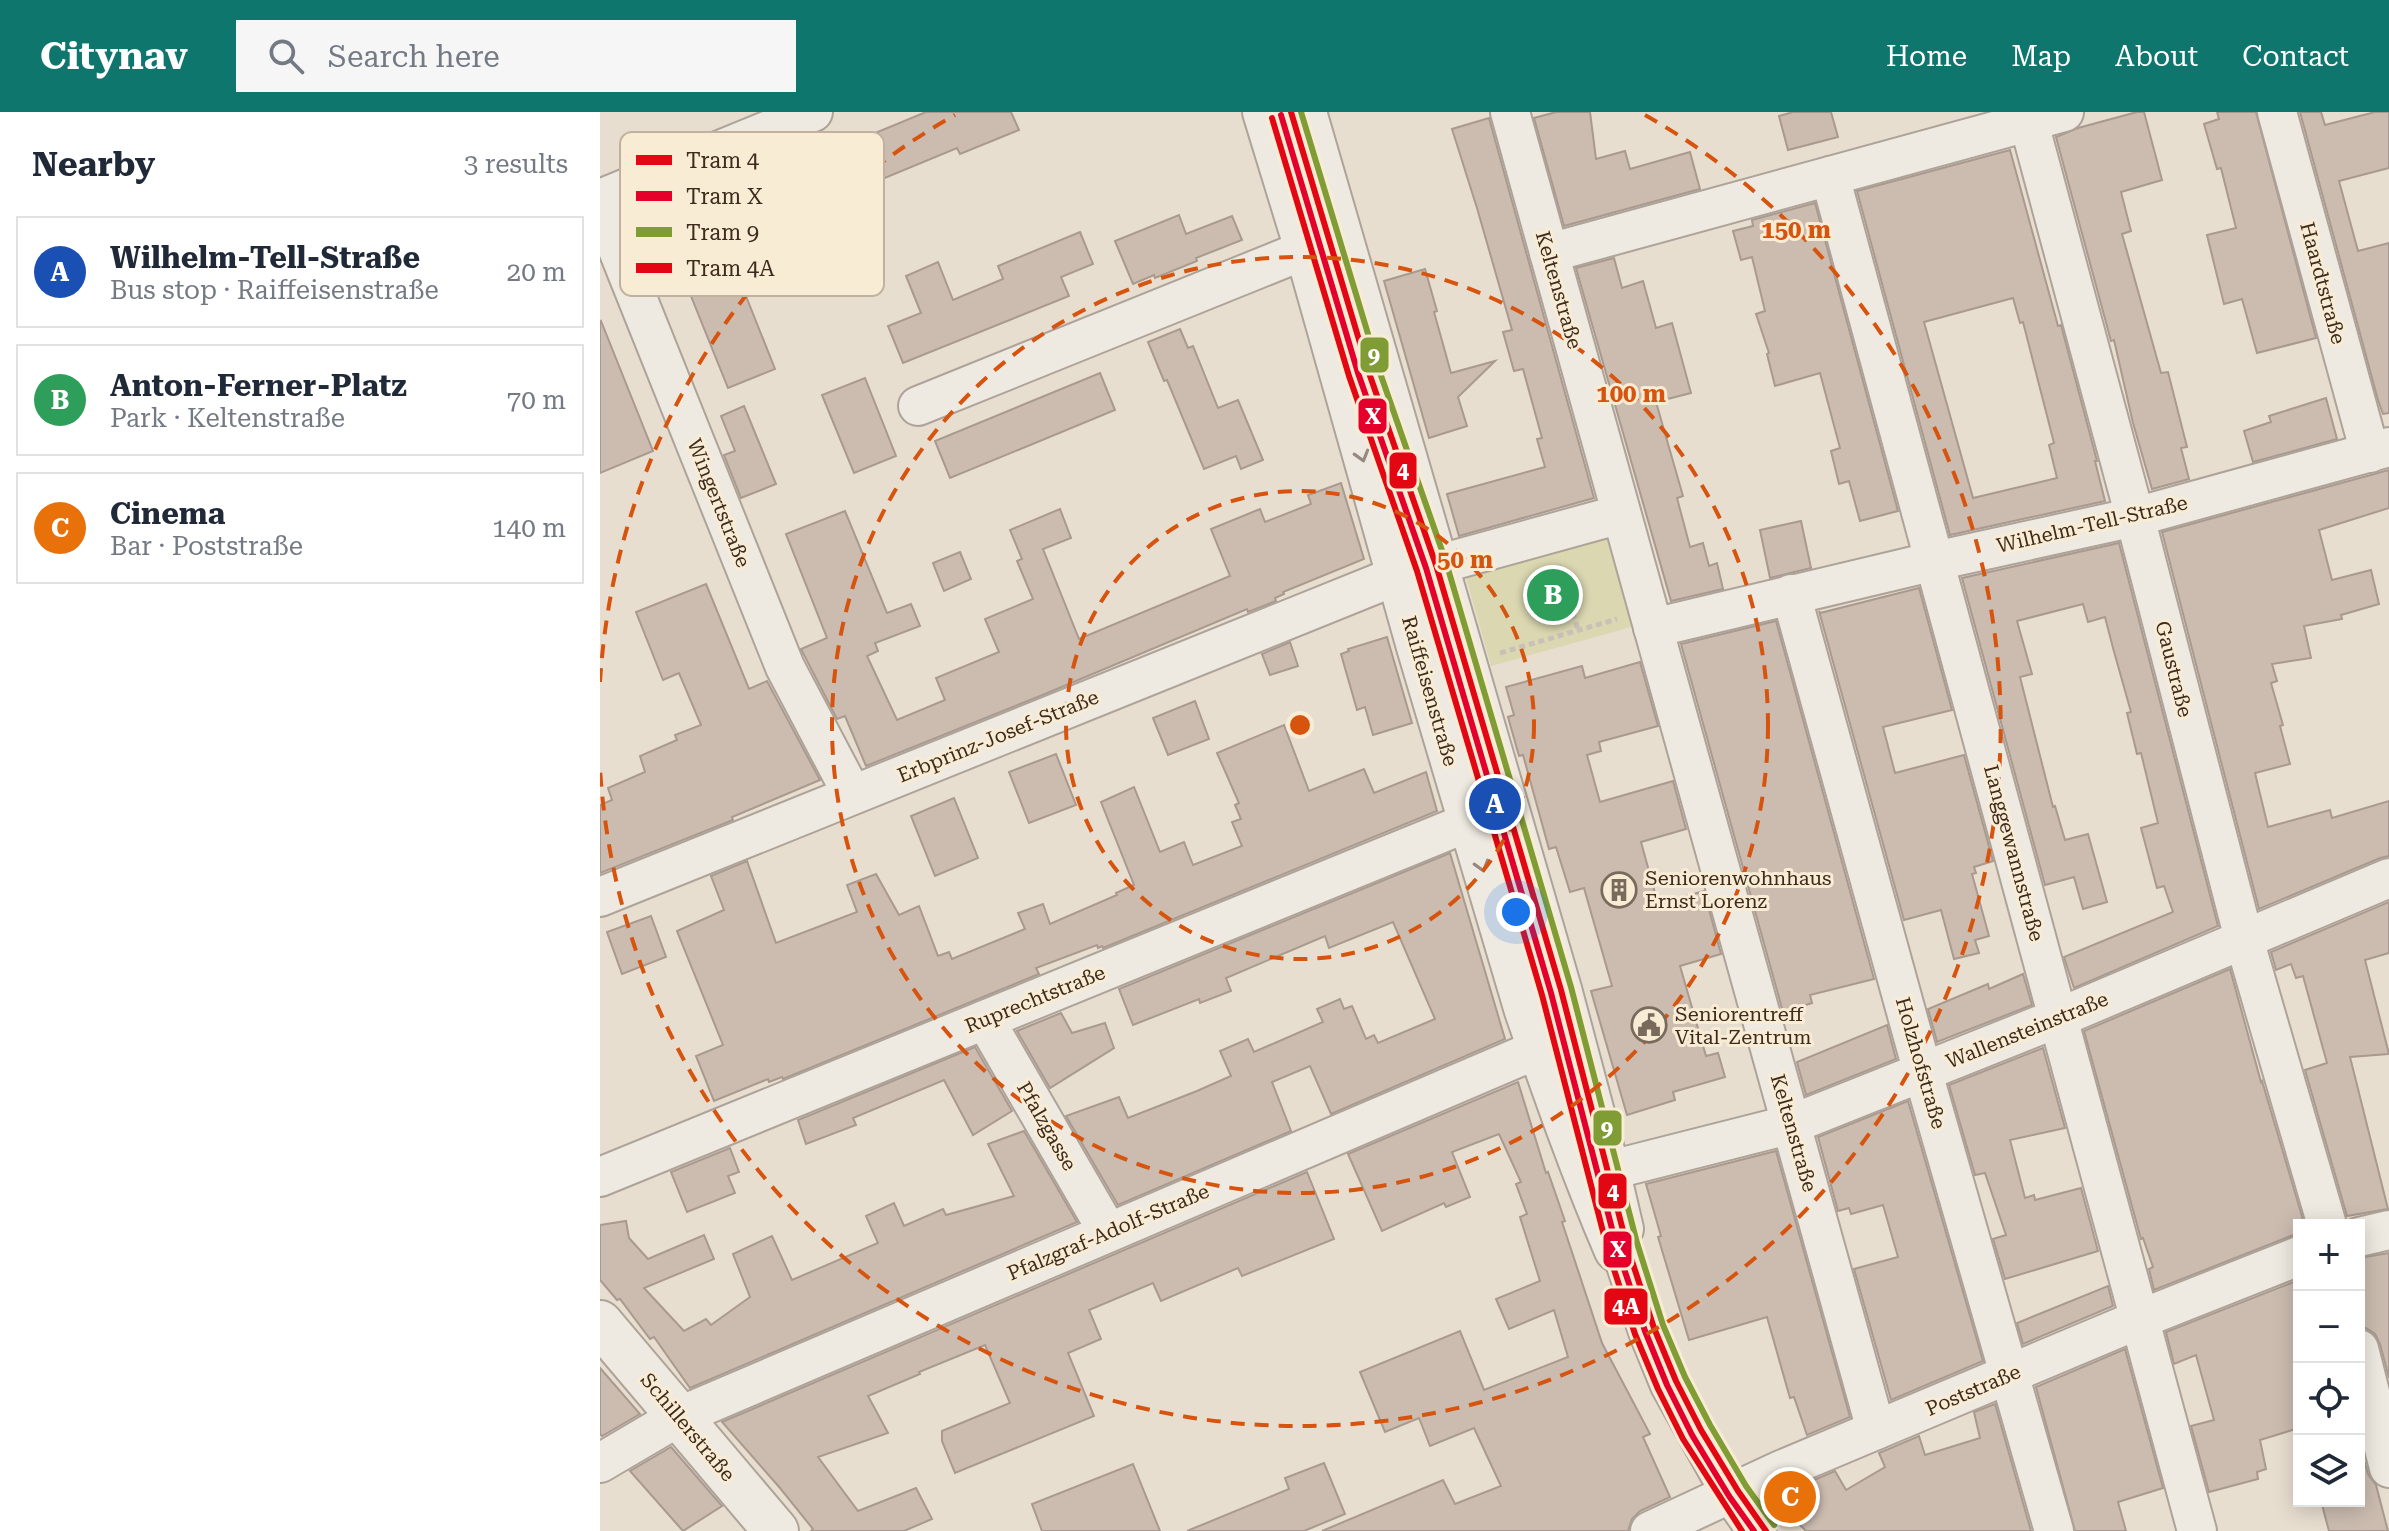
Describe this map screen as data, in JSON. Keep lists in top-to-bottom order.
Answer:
{
  "streets": {
    "street": [
      "Haardtstraße",
      "Keltenstraße",
      "Wingertstraße",
      "Wilhelm-Tell-Straße",
      "Gaustraße",
      "Raiffeisenstraße",
      "Erbprinz-Josef-Straße",
      "Langgewannstraße",
      "Ruprechtstraße",
      "Wallensteinstraße",
      "Holzhofstraße",
      "Pfalzgasse",
      "Pfalzgraf-Adolf-Straße",
      "Poststraße",
      "Schillerstraße"
    ]
  },
  "crossings": [
    ["Haardtstraße", "Wilhelm-Tell-Straße"],
    ["Keltenstraße", "Wilhelm-Tell-Straße"],
    ["Keltenstraße", "Wallensteinstraße"],
    ["Keltenstraße", "Poststraße"],
    ["Wingertstraße", "Erbprinz-Josef-Straße"],
    ["Wilhelm-Tell-Straße", "Gaustraße"],
    ["Wilhelm-Tell-Straße", "Langgewannstraße"],
    ["Wilhelm-Tell-Straße", "Holzhofstraße"],
    ["Gaustraße", "Wallensteinstraße"],
    ["Raiffeisenstraße", "Erbprinz-Josef-Straße"],
    ["Raiffeisenstraße", "Ruprechtstraße"],
    ["Raiffeisenstraße", "Wallensteinstraße"],
    ["Raiffeisenstraße", "Pfalzgraf-Adolf-Straße"],
    ["Raiffeisenstraße", "Poststraße"],
    ["Langgewannstraße", "Wallensteinstraße"],
    ["Langgewannstraße", "Poststraße"],
    ["Ruprechtstraße", "Pfalzgasse"],
    ["Wallensteinstraße", "Holzhofstraße"],
    ["Holzhofstraße", "Poststraße"],
    ["Pfalzgasse", "Pfalzgraf-Adolf-Straße"],
    ["Pfalzgraf-Adolf-Straße", "Schillerstraße"]
  ],
  "places": {
    "building": ["Seniorenwohnhaus Ernst Lorenz"],
    "public building": ["Seniorentreff Vital-Zentrum"]
  },
  "lines": [
    "tram line 4",
    "tram line 9",
    "tram line X",
    "tram line 4A"
  ],
  "legend": [
    "Tram 4",
    "Tram X",
    "Tram 9",
    "Tram 4A"
  ],
  "page": {
    "header": "Citynav",
    "search": "Search here",
    "nav": [
      "Home",
      "Map",
      "About",
      "Contact"
    ],
    "heading": ["Nearby", "3 results"],
    "list": [
      {
        "mark": "A",
        "name": "Wilhelm-Tell-Straße",
        "note": "Bus stop · Raiffeisenstraße",
        "value": "20 m"
      },
      {
        "mark": "B",
        "name": "Anton-Ferner-Platz",
        "note": "Park · Keltenstraße",
        "value": "70 m"
      },
      {
        "mark": "C",
        "name": "Cinema",
        "note": "Bar · Poststraße",
        "value": "140 m"
      }
    ],
    "pins": ["B", "A", "C"],
    "map_buttons": ["+", "−"]
  },
  "rings": ["150 m", "100 m", "50 m"]
}
